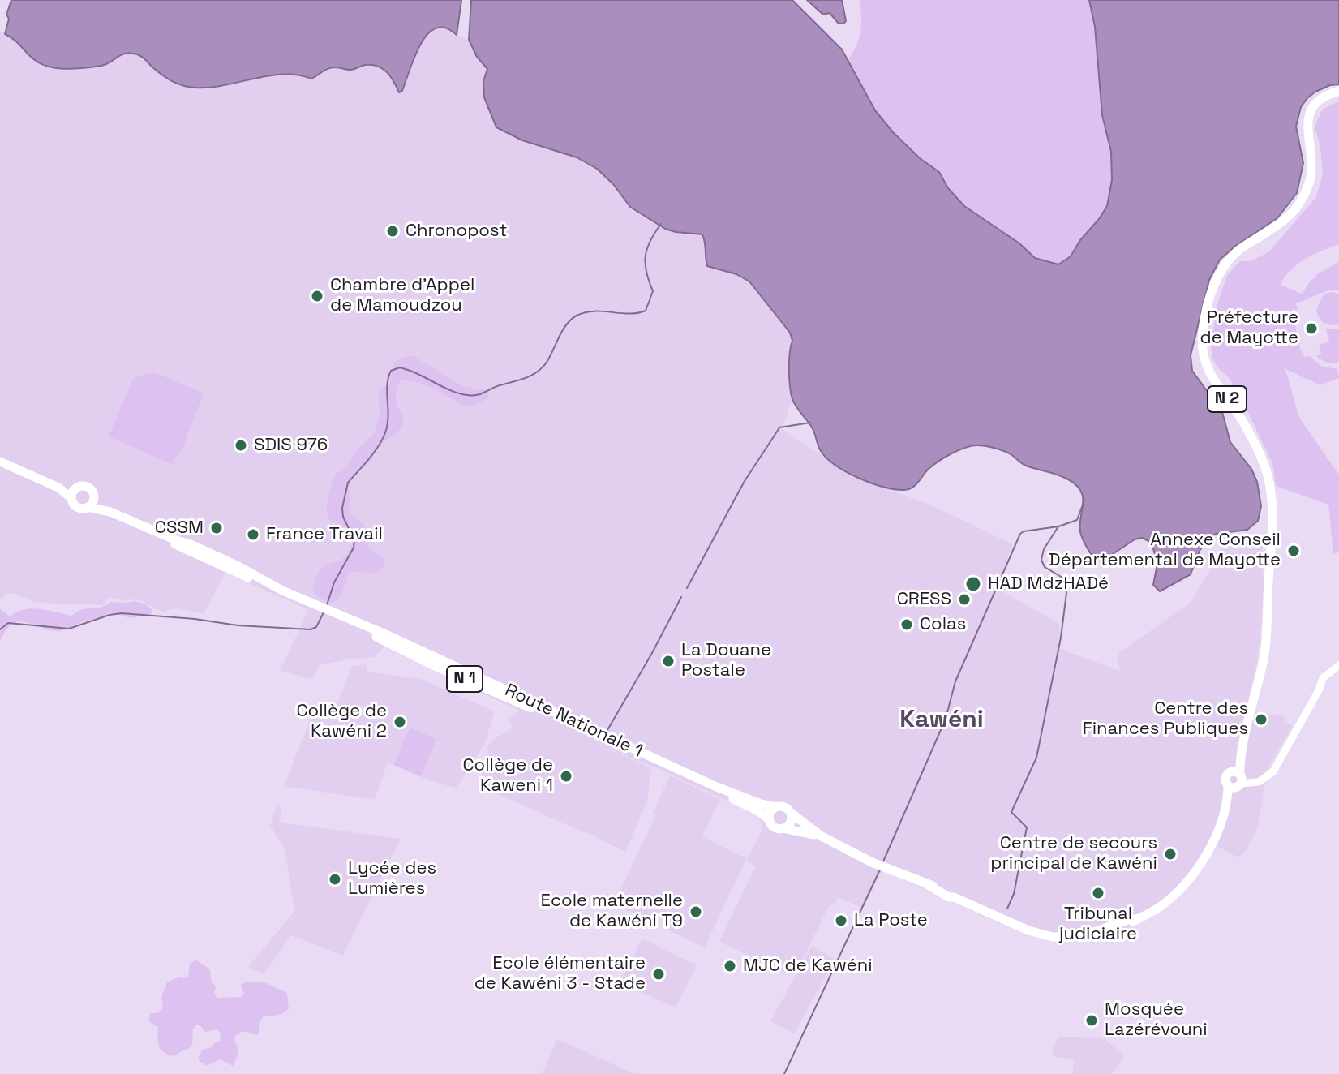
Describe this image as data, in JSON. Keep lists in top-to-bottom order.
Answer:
{
  "streets": {
    "main road": ["N 2", "N 1", "Route Nationale 1"]
  },
  "districts": ["Kawéni"],
  "places": [
    "Chronopost",
    "Chambre d'Appel de Mamoudzou",
    "Préfecture de Mayotte",
    "SDIS 976",
    "CSSM",
    "France Travail",
    "Annexe Conseil Départemental de Mayotte",
    "HAD MdzHADé",
    "CRESS",
    "Colas",
    "La Douane Postale",
    "Centre des Finances Publiques",
    "Collège de Kawéni 2",
    "Collège de Kaweni 1",
    "Centre de secours principal de Kawéni",
    "Lycée des Lumières",
    "Tribunal judiciaire",
    "Ecole maternelle de Kawéni T9",
    "La Poste",
    "MJC de Kawéni",
    "Ecole élémentaire de Kawéni 3 - Stade",
    "Mosquée Lazérévouni"
  ]
}
